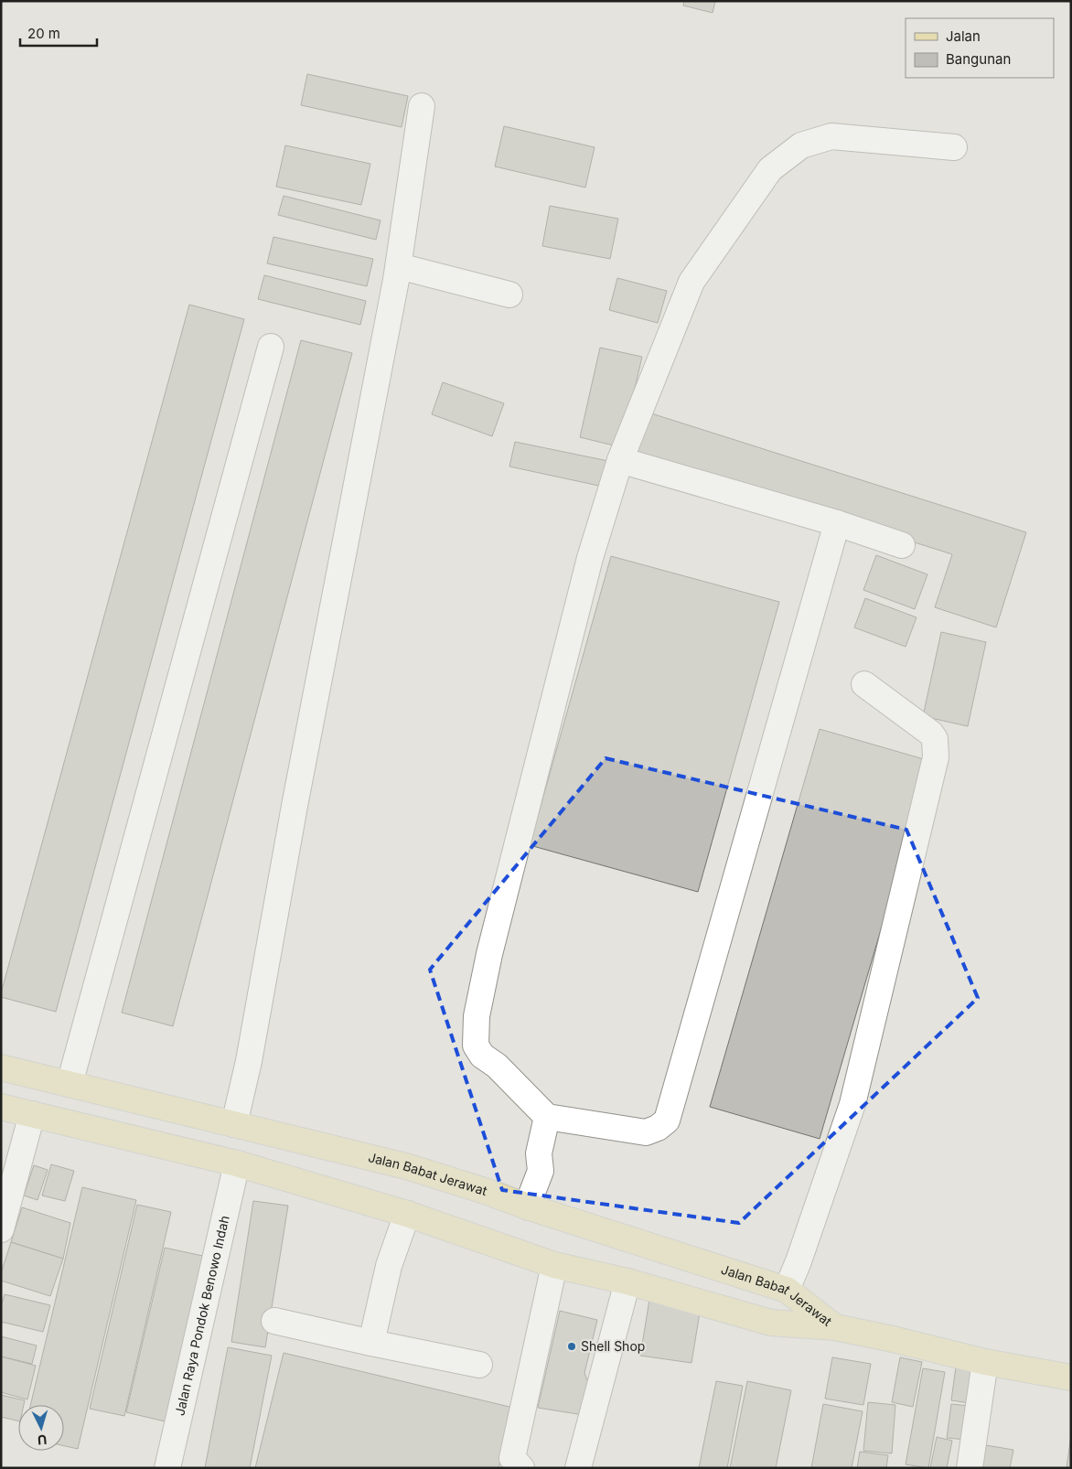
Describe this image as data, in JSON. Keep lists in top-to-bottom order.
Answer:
{
  "streets": {
    "main road": ["Jalan Babat Jerawat"],
    "street": ["Jalan Raya Pondok Benowo Indah"]
  },
  "crossings": [
    ["Jalan Babat Jerawat", "Jalan Raya Pondok Benowo Indah"]
  ],
  "places": ["Shell Shop"],
  "legend": ["Jalan", "Bangunan"],
  "scale_bar": "20 m",
  "north": "bottom"
}
